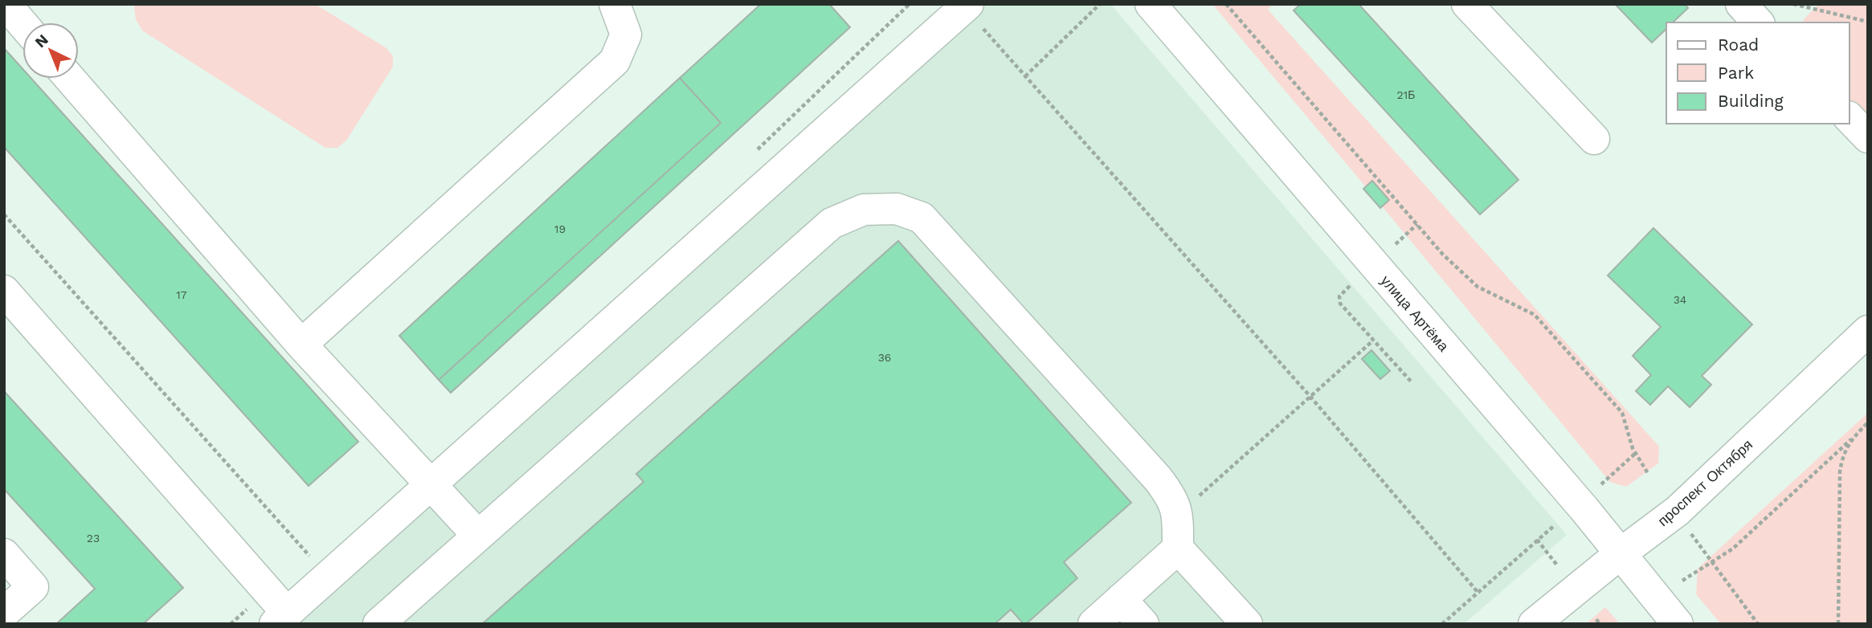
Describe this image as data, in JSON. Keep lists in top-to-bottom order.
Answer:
{
  "streets": {
    "street": ["улица Артёма", "проспект Октября"]
  },
  "crossings": [
    ["улица Артёма", "проспект Октября"]
  ],
  "house_numbers": [
    "21Б",
    "19",
    "17",
    "34",
    "36",
    "23"
  ],
  "legend": ["Road", "Park", "Building"],
  "north": "top left"
}
